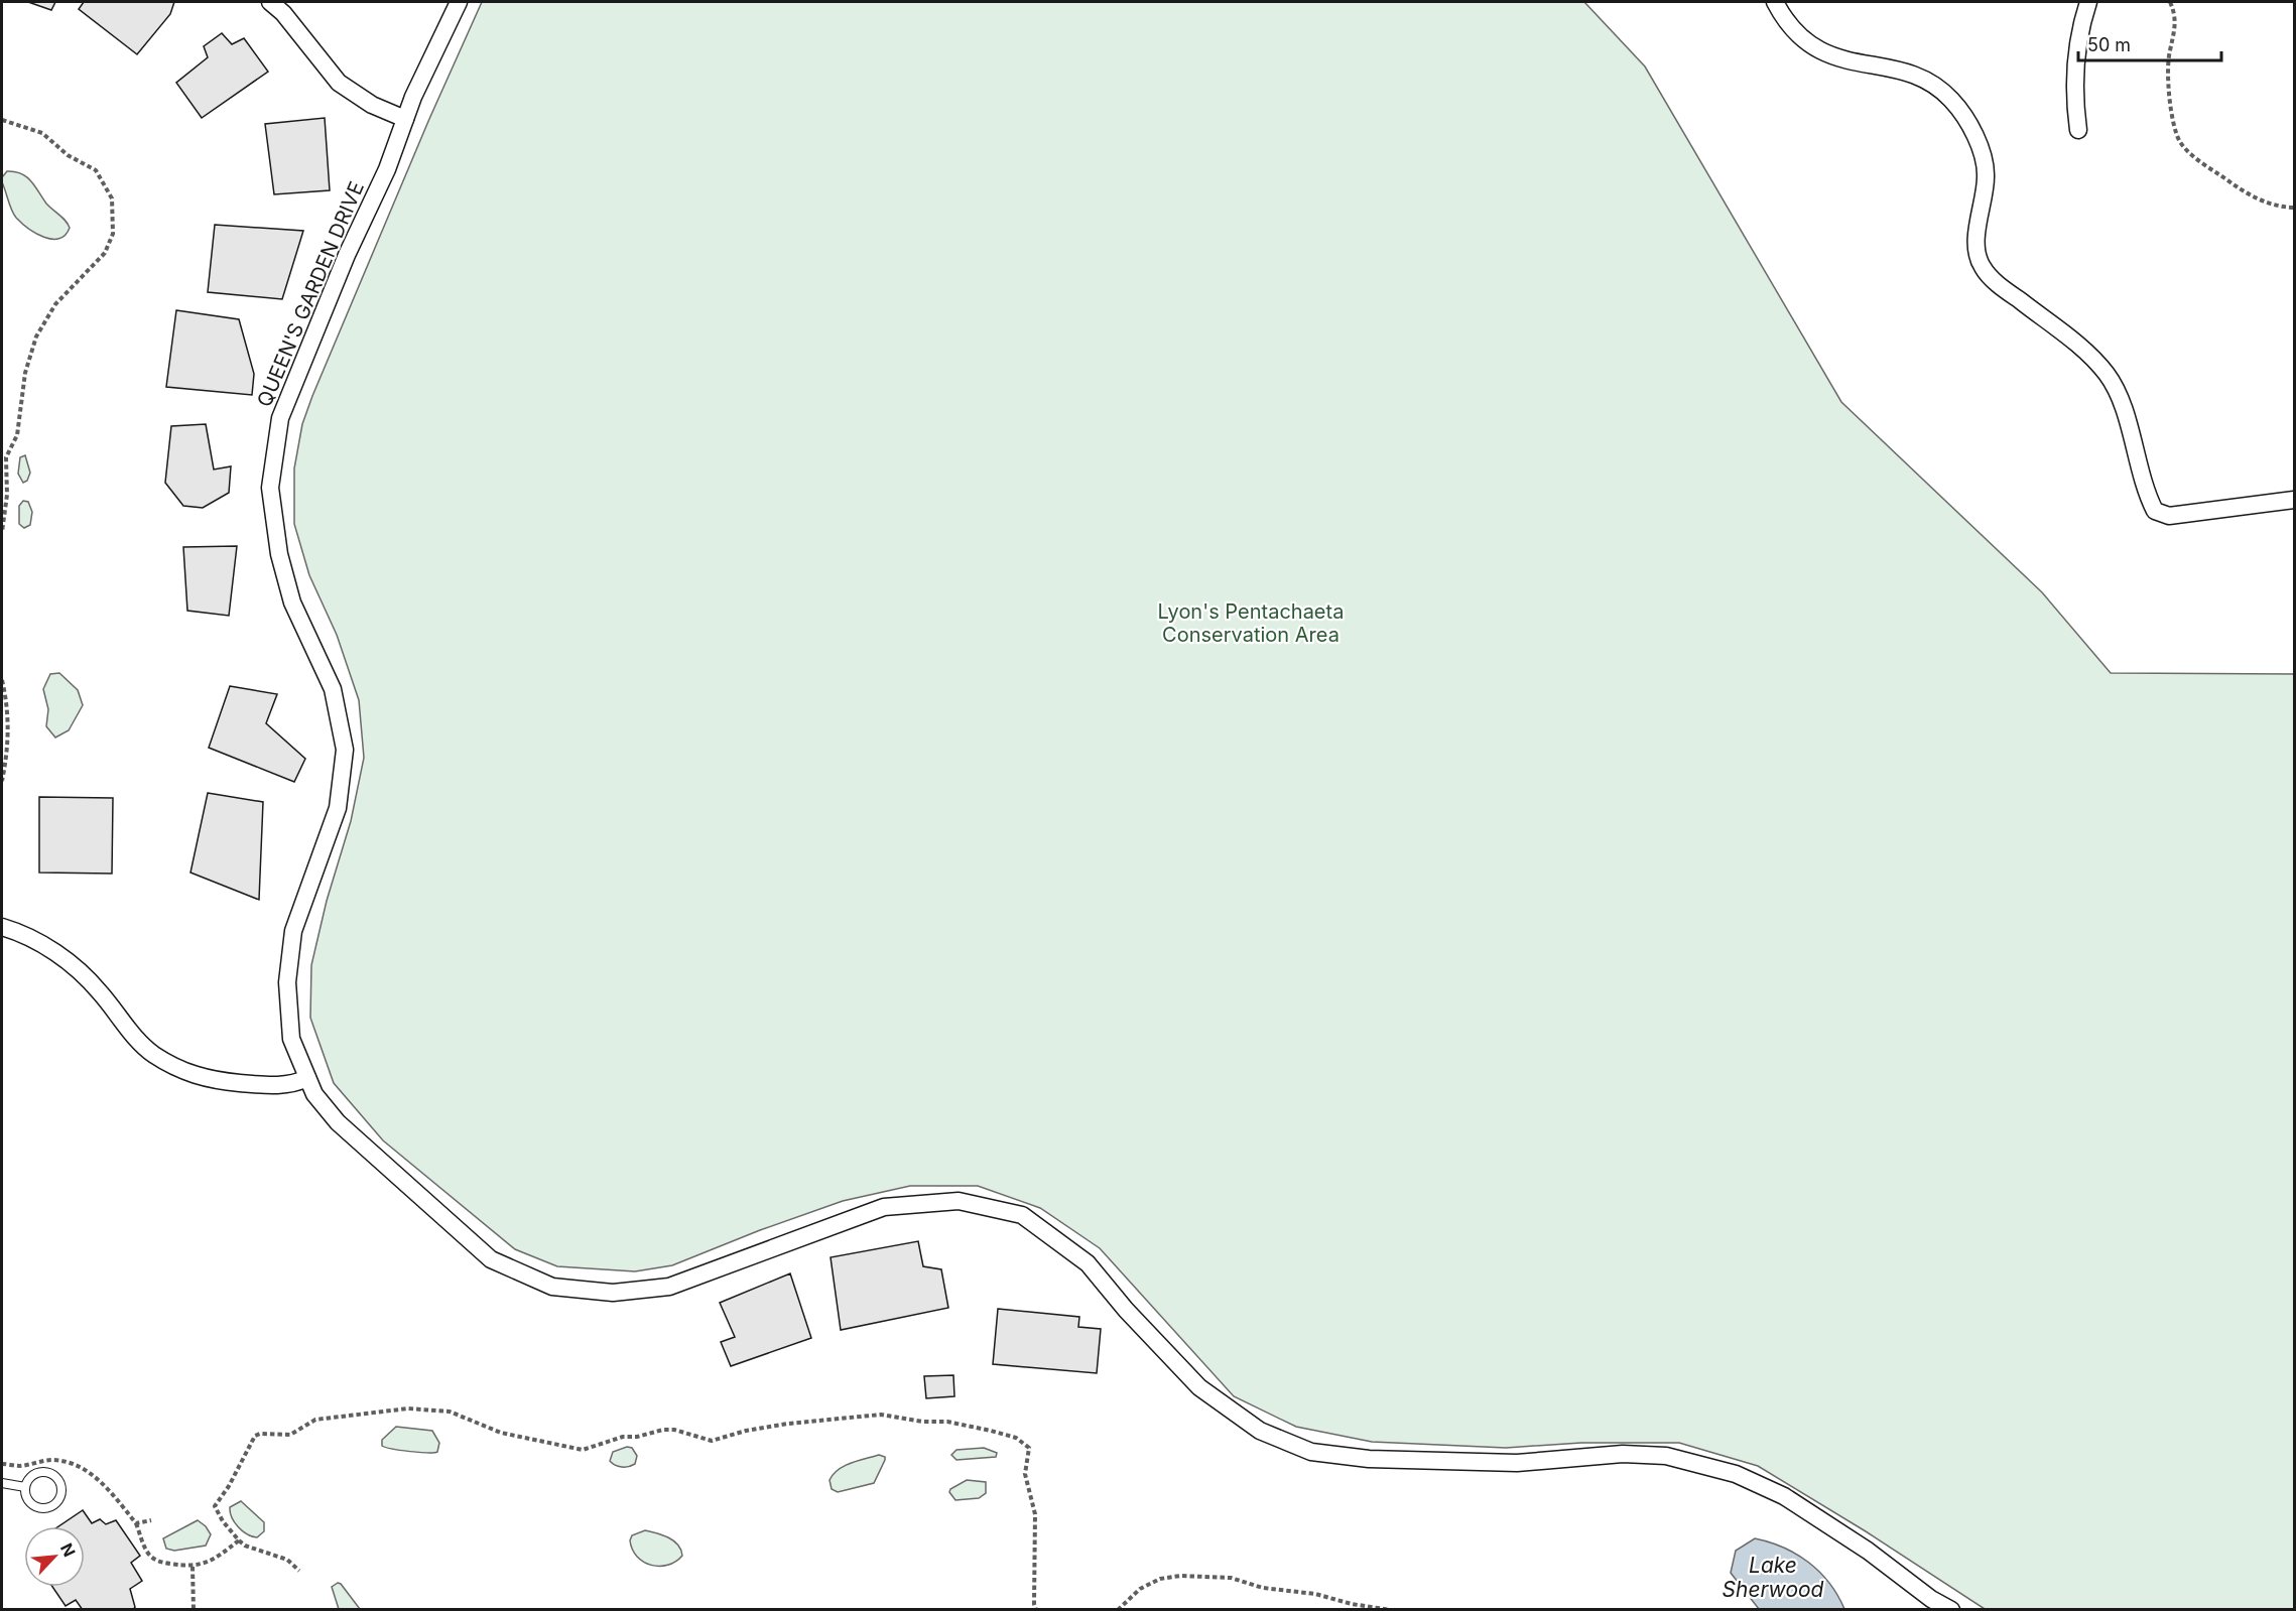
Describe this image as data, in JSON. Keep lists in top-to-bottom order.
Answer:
{
  "streets": {
    "street": ["QUEEN'S GARDEN DRIVE"]
  },
  "water": ["Lake Sherwood"],
  "parks": ["Lyon's Pentachaeta Conservation Area"],
  "scale_bar": "50 m",
  "north": "top right"
}
